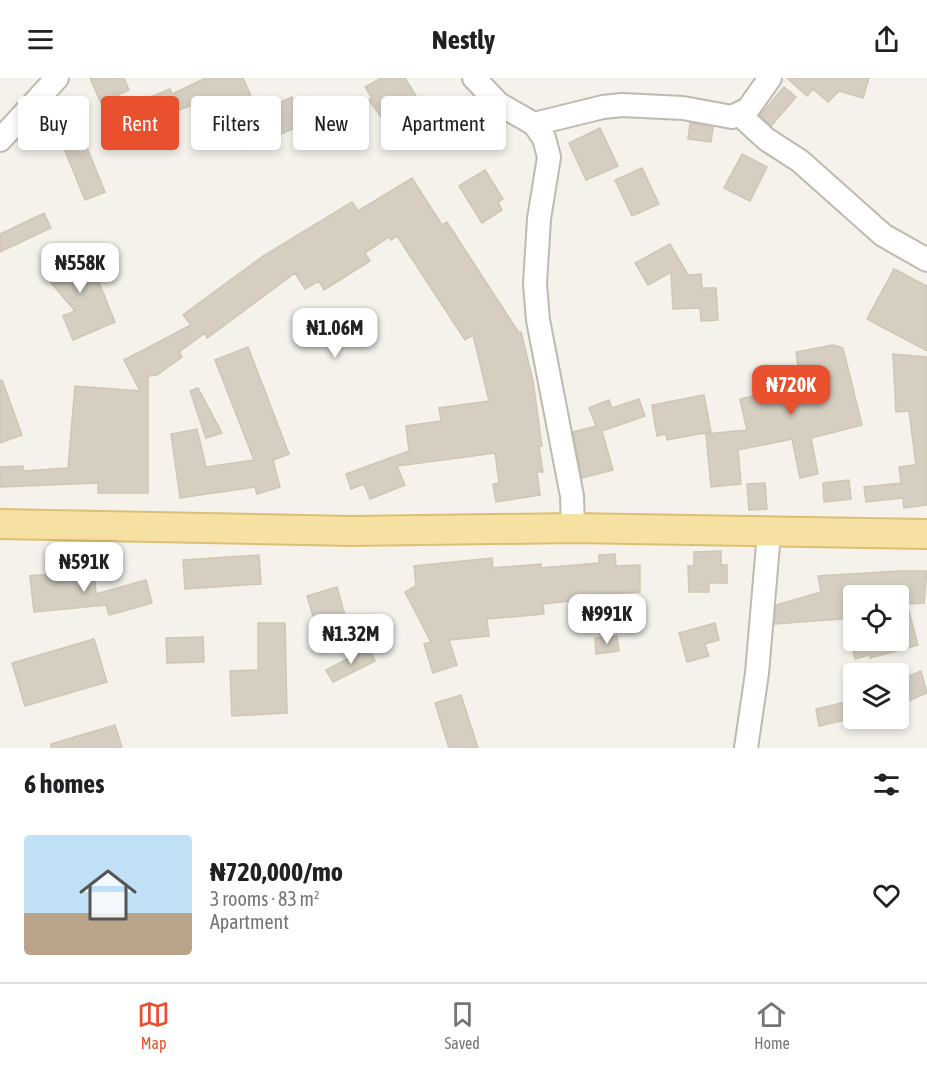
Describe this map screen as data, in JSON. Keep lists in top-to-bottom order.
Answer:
{
  "page": {
    "header": "Nestly",
    "chip": [
      "Buy",
      "Rent",
      "Filters",
      "New",
      "Apartment"
    ],
    "price": [
      "₦558K",
      "₦1.06M",
      "₦720K",
      "₦591K",
      "₦991K",
      "₦1.32M"
    ],
    "heading": "6 homes",
    "list": [
      {
        "name": "₦720,000/mo",
        "note": "3 rooms · 83 m² · Apartment"
      }
    ],
    "tabs": ["Map", "Saved", "Home"]
  }
}
